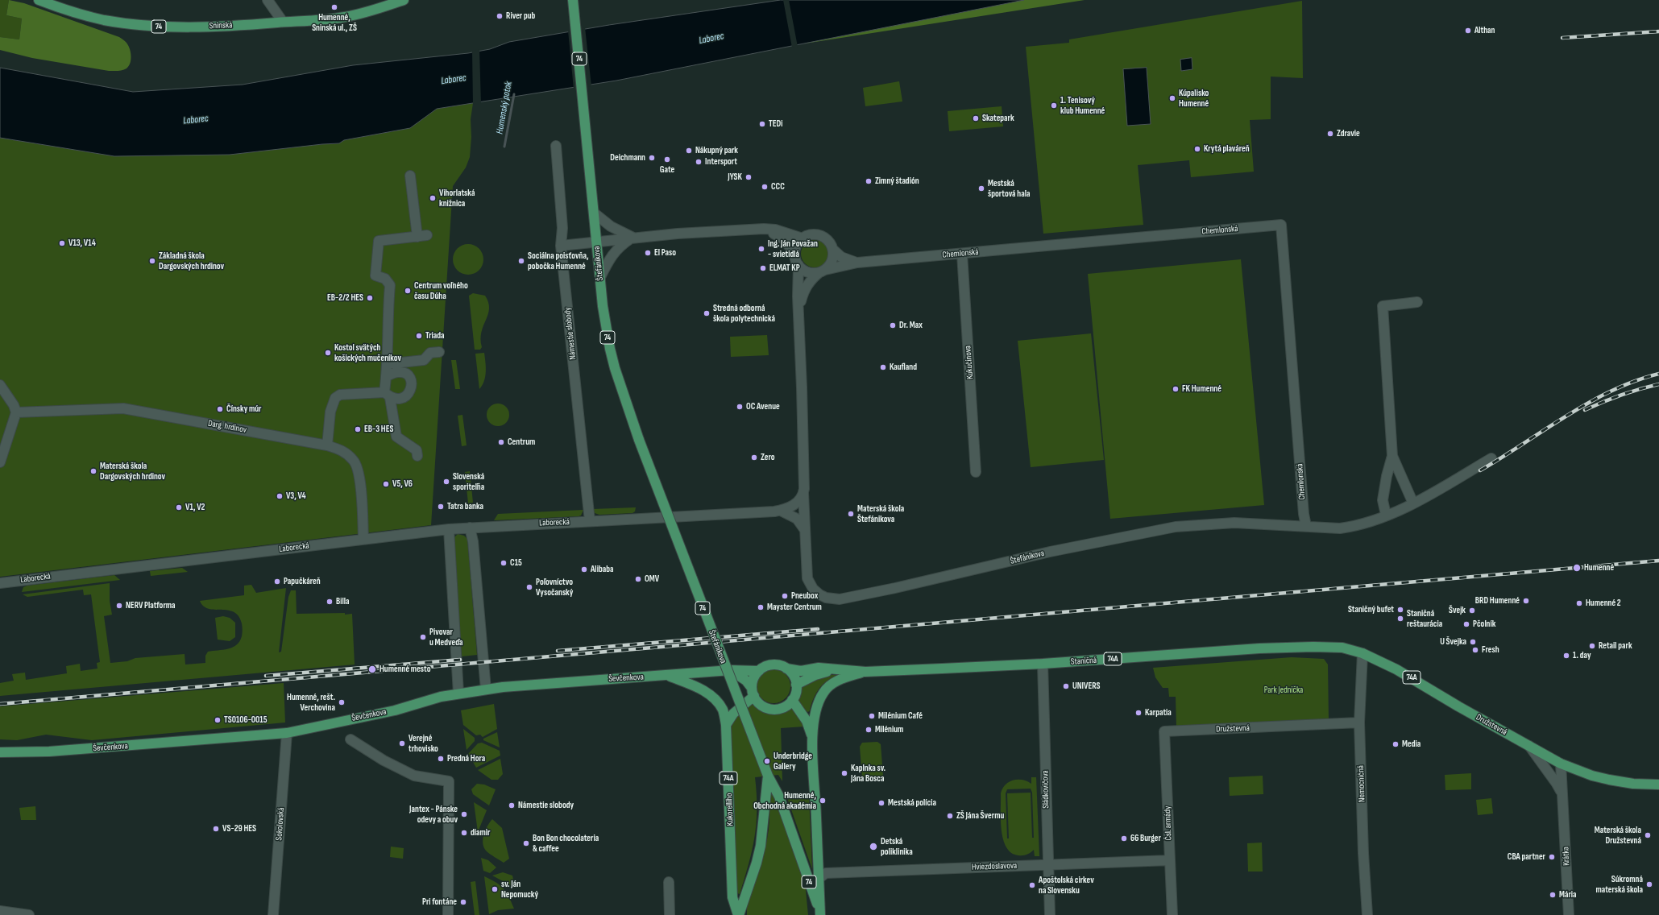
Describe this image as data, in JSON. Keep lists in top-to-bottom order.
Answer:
{
  "streets": {
    "main road": [
      "Sninská",
      "74",
      "Štefánikova",
      "74A",
      "Staničná",
      "Ševčenkova",
      "Družstevná",
      "Kukorelliho"
    ],
    "street": [
      "Chemlonská",
      "Námestie slobody",
      "Kukučínova",
      "Darg. hrdinov",
      "Laborecká",
      "Nemocničná",
      "Sládkovičova",
      "Čsl. armády",
      "Sokolovská",
      "Krátka",
      "Hviezdoslavova"
    ]
  },
  "crossings": [
    ["74", "Štefánikova"],
    ["74", "74A"],
    ["74", "Kukorelliho"],
    ["Chemlonská", "Štefánikova"],
    ["Chemlonská", "Kukučínova"],
    ["Námestie slobody", "Laborecká"],
    ["Darg. hrdinov", "Laborecká"],
    ["74A", "Staničná"],
    ["74A", "Ševčenkova"],
    ["74A", "Hviezdoslavova"],
    ["Staničná", "Družstevná"],
    ["Staničná", "Sládkovičova"],
    ["Ševčenkova", "Kukorelliho"],
    ["Ševčenkova", "Sokolovská"],
    ["Družstevná", "Nemocničná"],
    ["Družstevná", "Čsl. armády"],
    ["Družstevná", "Krátka"],
    ["Sládkovičova", "Hviezdoslavova"],
    ["Čsl. armády", "Hviezdoslavova"]
  ],
  "water": ["Laborec", "Humenský potok"],
  "parks": ["Park Jednička"],
  "places": [
    "Humenné, Sninská ul., ZŠ",
    "River pub",
    "Althan",
    "Kúpalisko Humenné",
    "1. Tenisový klub Humenné",
    "Skatepark",
    "TEDi",
    "Zdravie",
    "Krytá plaváreň",
    "Nákupný park",
    "Deichmann",
    "Gate",
    "Intersport",
    "JYSK",
    "Zimný štadión",
    "CCC",
    "Mestská športová hala",
    "Vihorlatská knižnica",
    "V13, V14",
    "Ing. Ján Považan - svietidlá",
    "El Paso",
    "Základná škola Dargovských hrdinov",
    "Sociálna poisťovňa, pobočka Humenné",
    "ELMAT KP",
    "Centrum voľného času Dúha",
    "EB-2/2 HES",
    "Stredná odborná škola polytechnická",
    "Dr. Max",
    "Triada",
    "Kostol svätých košických mučeníkov",
    "Kaufland",
    "FK Humenné",
    "OC Avenue",
    "Čínsky múr",
    "EB-3 HES",
    "Centrum",
    "Zero",
    "Materská škola Dargovských hrdinov",
    "Slovenská sporiteľňa",
    "V5, V6",
    "V3, V4",
    "Tatra banka",
    "V1, V2",
    "Materská škola Štefánikova",
    "C15",
    "Humenné",
    "Alibaba",
    "OMV",
    "Papučkáreň",
    "Poľovníctvo Vysočanský",
    "Pneubox",
    "BRD Humenné",
    "Billa",
    "Humenné 2",
    "NERV Platforma",
    "Mayster Centrum",
    "Staničný bufet",
    "Švejk",
    "Staničná reštaurácia",
    "Pčolník",
    "Pivovar u Medveďa",
    "U Švejka",
    "Retail park",
    "Fresh",
    "1. day",
    "Humenné mesto",
    "UNIVERS",
    "Humenné, rešt. Verchovina",
    "Karpatia",
    "Milénium Café",
    "TS0106-0015",
    "Milénium",
    "Verejné trhovisko",
    "Media",
    "Predná Hora",
    "Underbridge Gallery",
    "Kaplnka sv. Jána Bosca",
    "Humenné, Obchodná akadémia",
    "Mestská polícia",
    "Námestie slobody",
    "Jantex - Pánske odevy a obuv",
    "ZŠ Jána Švermu",
    "VS-29 HES",
    "diamir",
    "Materská škola Družstevná",
    "66 Burger",
    "Bon Bon chocolateria & caffee",
    "Detská poliklinika",
    "CBA partner",
    "Súkromná materská škola",
    "Apoštolská cirkev na Slovensku",
    "sv. Ján Nepomucký",
    "Mária",
    "Pri fontáne"
  ]
}
